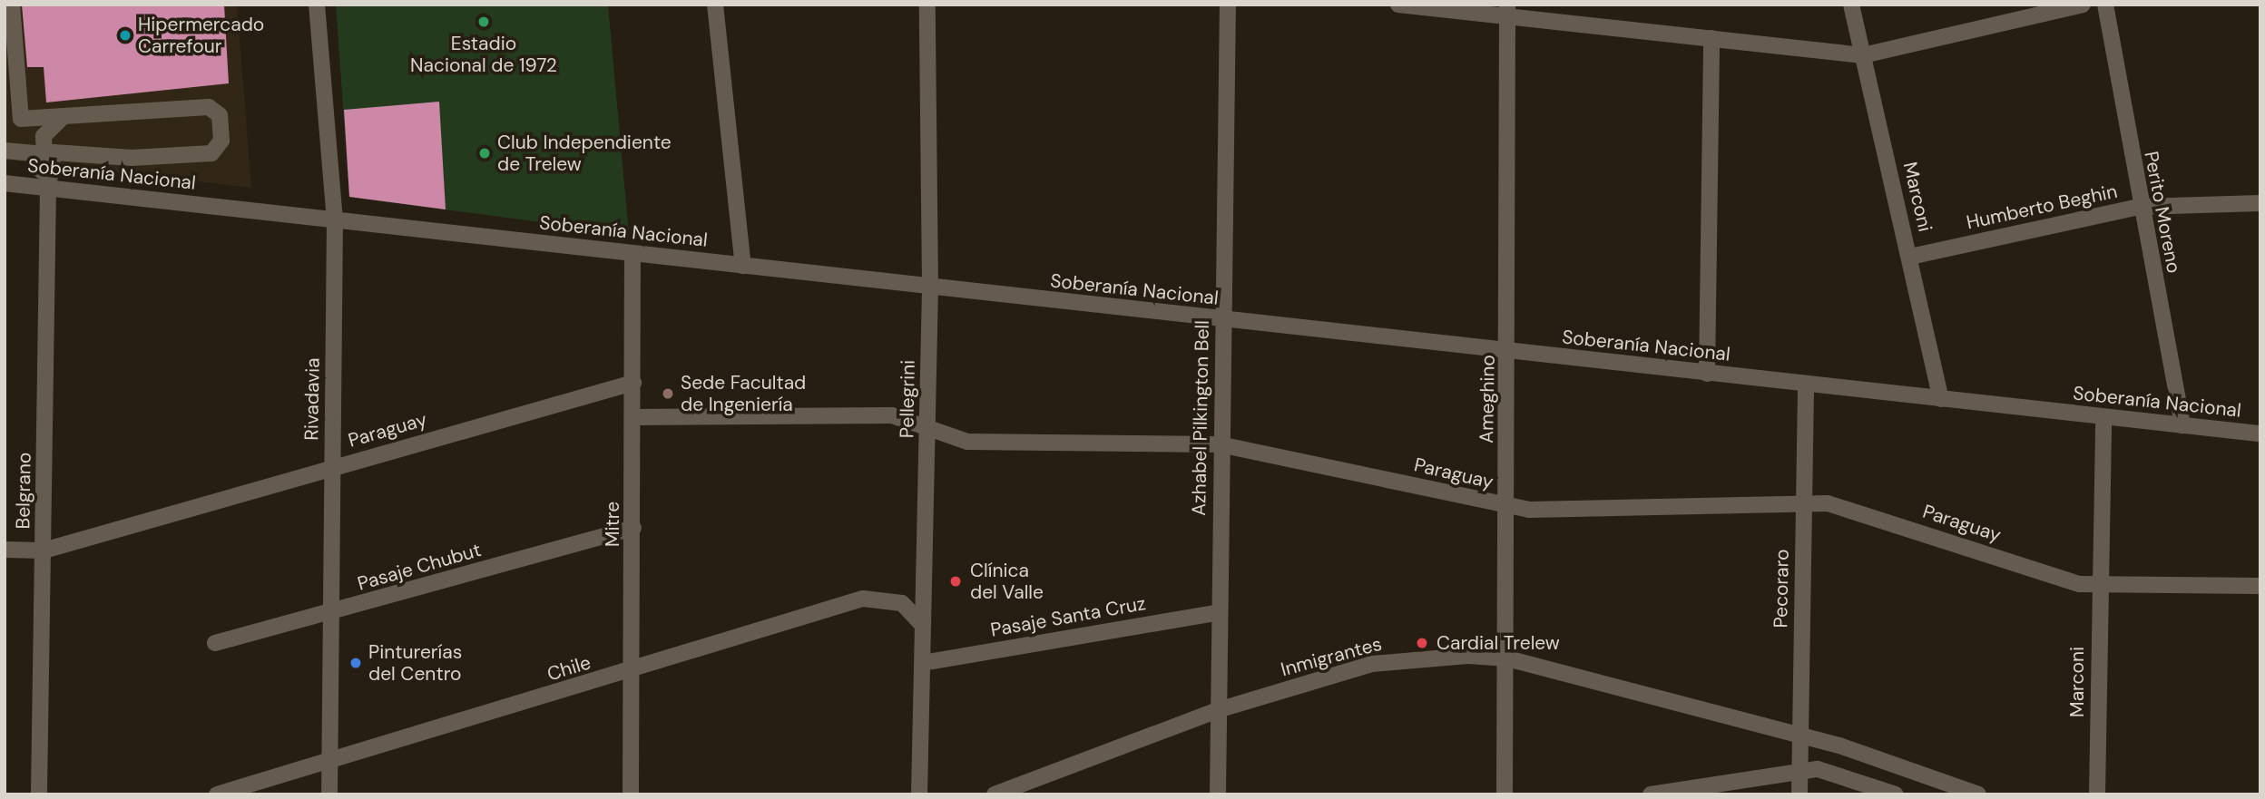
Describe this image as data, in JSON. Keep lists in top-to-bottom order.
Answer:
{
  "streets": {
    "street": [
      "Soberanía Nacional",
      "Marconi",
      "Humberto Beghin",
      "Perito Moreno",
      "Rivadavia",
      "Pellegrini",
      "Ameghino",
      "Azhabel Pilkington Bell",
      "Paraguay",
      "Belgrano",
      "Mitre",
      "Pasaje Chubut",
      "Pecoraro",
      "Pasaje Santa Cruz",
      "Inmigrantes",
      "Chile"
    ]
  },
  "crossings": [
    ["Soberanía Nacional", "Marconi"],
    ["Soberanía Nacional", "Perito Moreno"],
    ["Soberanía Nacional", "Rivadavia"],
    ["Soberanía Nacional", "Pellegrini"],
    ["Soberanía Nacional", "Ameghino"],
    ["Soberanía Nacional", "Azhabel Pilkington Bell"],
    ["Soberanía Nacional", "Belgrano"],
    ["Soberanía Nacional", "Mitre"],
    ["Soberanía Nacional", "Pecoraro"],
    ["Marconi", "Humberto Beghin"],
    ["Marconi", "Paraguay"],
    ["Humberto Beghin", "Perito Moreno"],
    ["Rivadavia", "Paraguay"],
    ["Rivadavia", "Pasaje Chubut"],
    ["Rivadavia", "Chile"],
    ["Pellegrini", "Paraguay"],
    ["Pellegrini", "Pasaje Santa Cruz"],
    ["Pellegrini", "Chile"],
    ["Ameghino", "Paraguay"],
    ["Ameghino", "Inmigrantes"],
    ["Azhabel Pilkington Bell", "Paraguay"],
    ["Azhabel Pilkington Bell", "Pasaje Santa Cruz"],
    ["Azhabel Pilkington Bell", "Inmigrantes"],
    ["Paraguay", "Belgrano"],
    ["Paraguay", "Mitre"],
    ["Paraguay", "Pecoraro"],
    ["Mitre", "Pasaje Chubut"],
    ["Mitre", "Chile"],
    ["Pecoraro", "Inmigrantes"]
  ],
  "places": [
    "Estadio Nacional de 1972",
    "Hipermercado Carrefour",
    "Club Independiente de Trelew",
    "Sede Facultad de Ingeniería",
    "Clínica del Valle",
    "Cardial Trelew",
    "Pinturerías del Centro"
  ]
}
